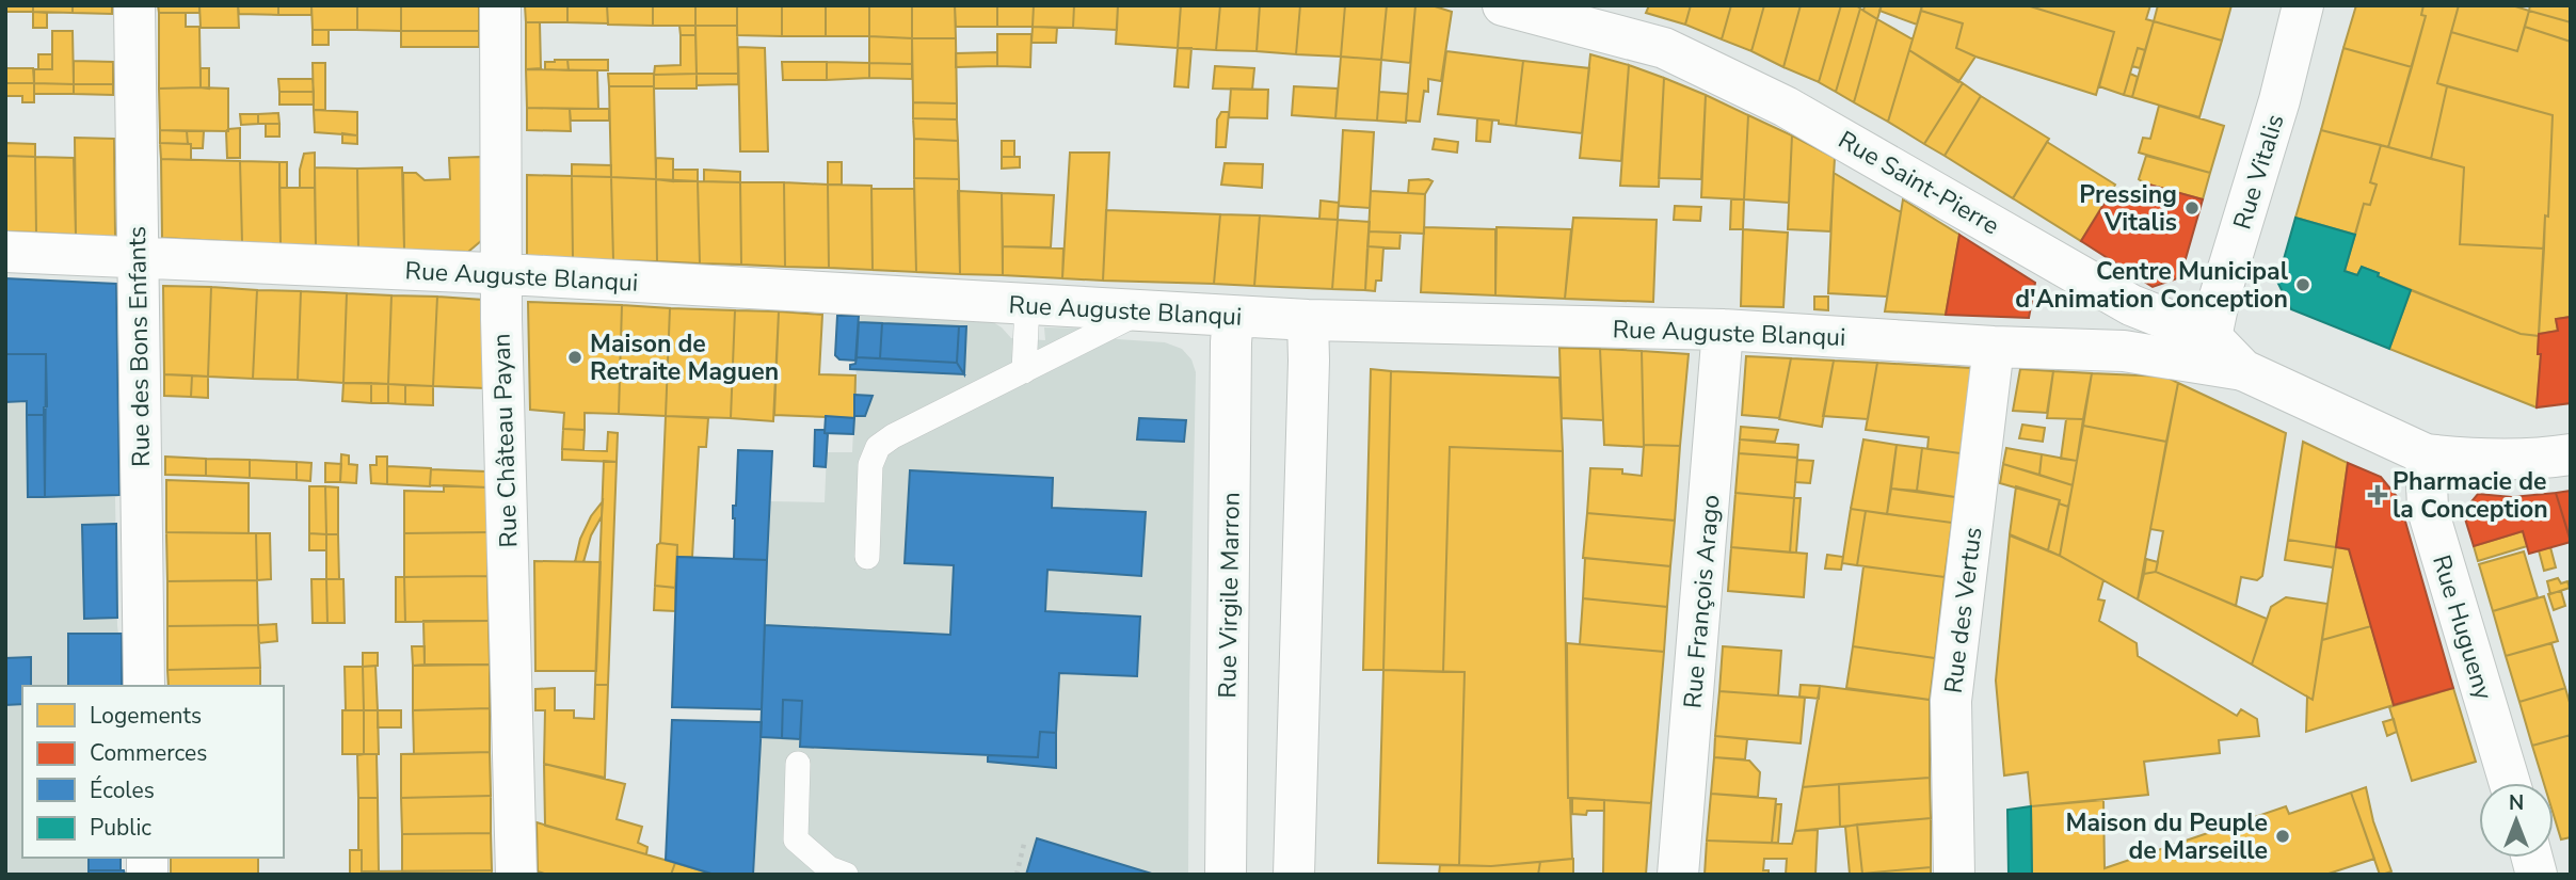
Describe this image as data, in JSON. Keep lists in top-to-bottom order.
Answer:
{
  "streets": {
    "street": [
      "Rue Vitalis",
      "Rue Saint-Pierre",
      "Rue Auguste Blanqui",
      "Rue des Bons Enfants",
      "Rue Château Payan",
      "Rue Virgile Marron",
      "Rue François Arago",
      "Rue des Vertus",
      "Rue Hugueny"
    ]
  },
  "crossings": [
    ["Rue Vitalis", "Rue Saint-Pierre"],
    ["Rue Saint-Pierre", "Rue Auguste Blanqui"],
    ["Rue Saint-Pierre", "Rue Hugueny"],
    ["Rue Auguste Blanqui", "Rue des Bons Enfants"],
    ["Rue Auguste Blanqui", "Rue Château Payan"],
    ["Rue Auguste Blanqui", "Rue Virgile Marron"],
    ["Rue Auguste Blanqui", "Rue François Arago"],
    ["Rue Auguste Blanqui", "Rue des Vertus"]
  ],
  "places": {
    "other": [
      "Pressing Vitalis",
      "Centre Municipal d'Animation Conception",
      "Maison de Retraite Maguen",
      "Maison du Peuple de Marseille"
    ],
    "health": ["Pharmacie de la Conception"]
  },
  "legend": [
    "Logements",
    "Commerces",
    "Écoles",
    "Public"
  ],
  "north": "top"
}
